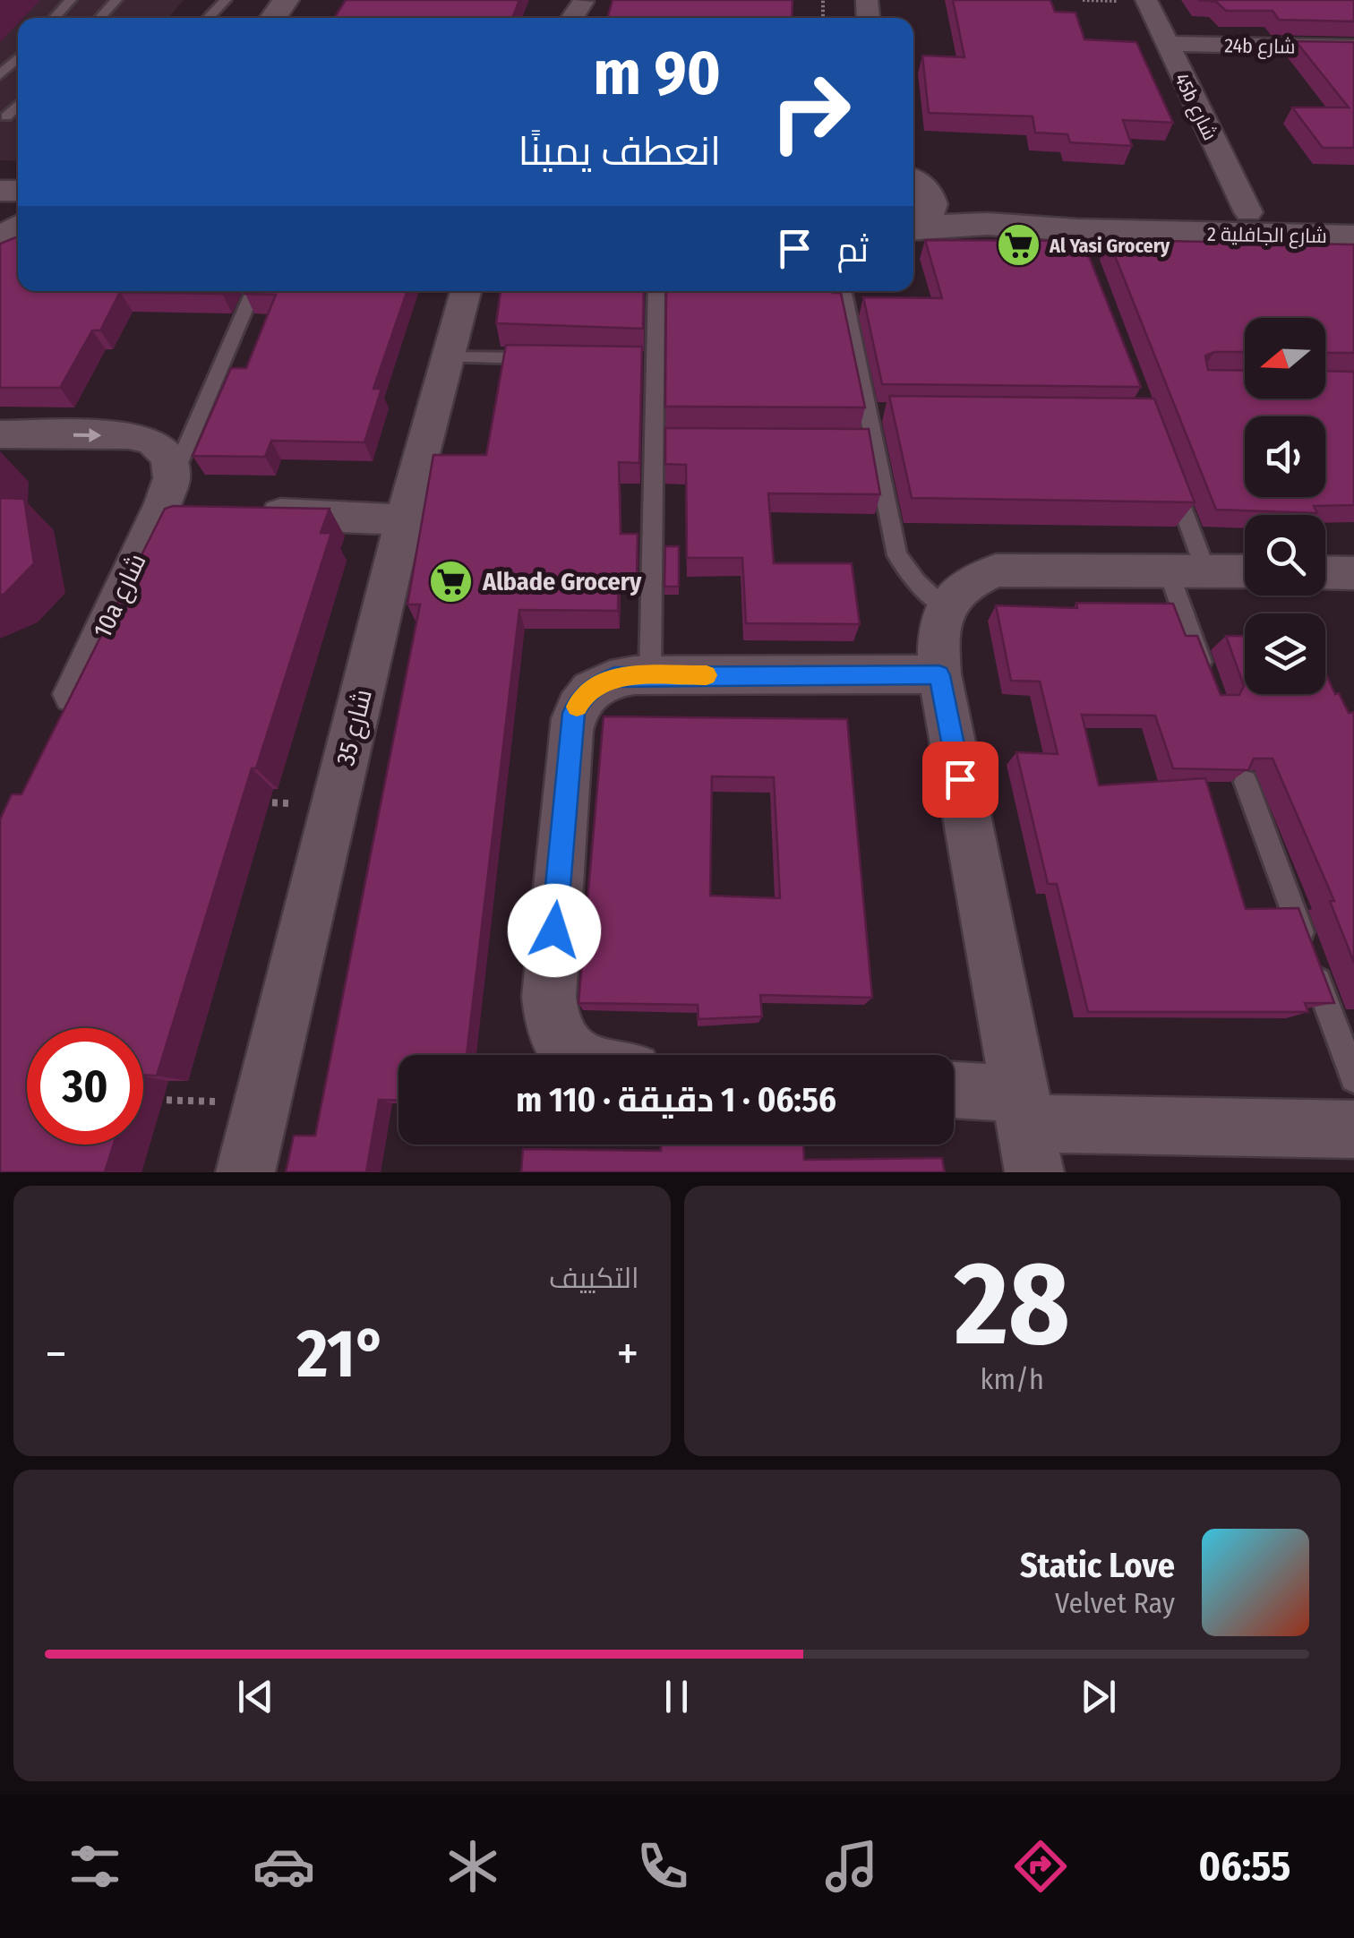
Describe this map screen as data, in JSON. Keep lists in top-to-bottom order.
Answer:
{
  "streets": {
    "street": [
      "24b شارع",
      "45b شارع",
      "شارع الجافلية 2",
      "10a شارع",
      "شارع 35"
    ]
  },
  "crossings": [
    ["24b شارع", "45b شارع"],
    ["45b شارع", "شارع الجافلية 2"]
  ],
  "places": {
    "supermarket": ["Al Yasi Grocery", "Albade Grocery"]
  },
  "north": "left",
  "page": {
    "turn": ["90 m", "انعطف يمينًا"],
    "then": "ثم",
    "limit": "30",
    "trip": "06:56 · 1 دقيقة · 110 m",
    "tile": [
      ["28", "km/h"],
      "التكييف"
    ],
    "heat": ["−", "21°", "+"],
    "song": ["Static Love", "Velvet Ray"],
    "tabs": "06:55"
  }
}
